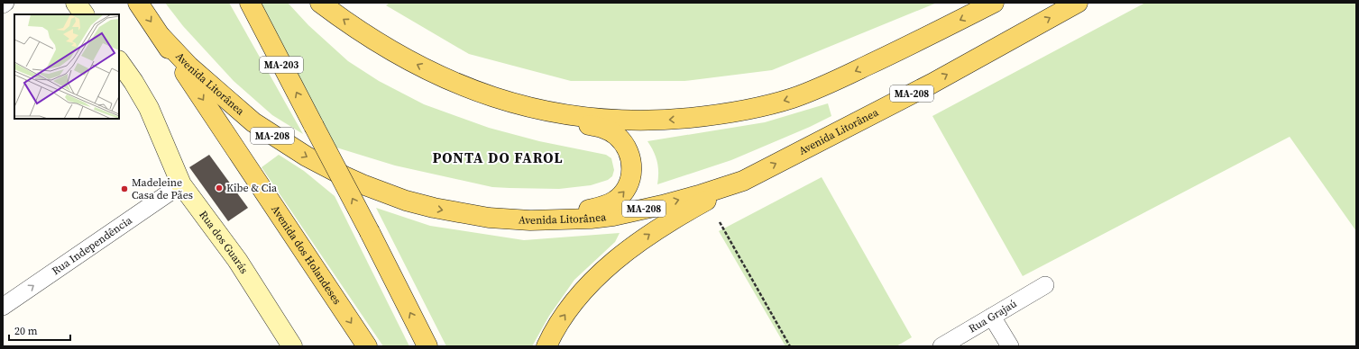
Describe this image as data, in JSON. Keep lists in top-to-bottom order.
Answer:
{
  "streets": {
    "main road": [
      "MA-203",
      "Avenida Litorânea",
      "MA-208",
      "Avenida dos Holandeses"
    ],
    "street": ["Rua dos Guarás", "Rua Independência", "Rua Grajaú"]
  },
  "crossings": [
    ["Avenida Litorânea", "Avenida dos Holandeses"],
    ["Rua dos Guarás", "Rua Independência"]
  ],
  "one_way": ["Rua Independência"],
  "districts": ["PONTA DO FAROL"],
  "places": ["Kibe & Cia", "Madeleine Casa de Pães"],
  "scale_bar": "20 m"
}
